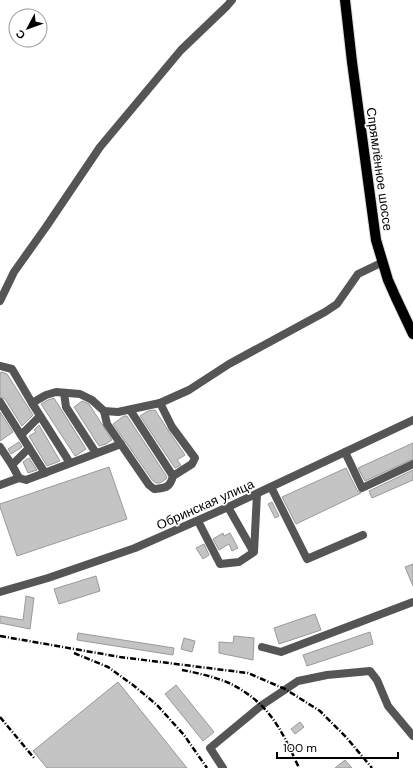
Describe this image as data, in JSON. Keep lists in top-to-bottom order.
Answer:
{
  "streets": {
    "main road": ["Спрямлённое шоссе"],
    "street": ["Обринская улица"]
  },
  "scale_bar": "100 m",
  "north": "bottom left"
}
